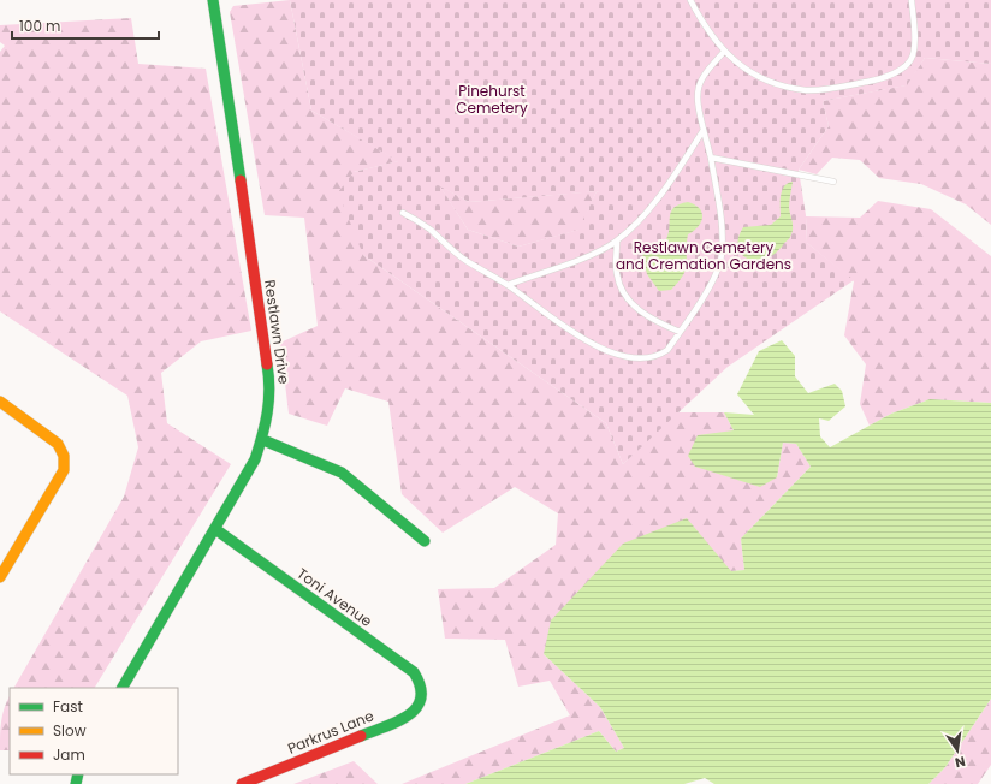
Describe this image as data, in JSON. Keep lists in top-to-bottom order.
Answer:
{
  "streets": {
    "street": ["Restlawn Drive", "Toni Avenue", "Parkrus Lane"]
  },
  "crossings": [
    ["Restlawn Drive", "Toni Avenue"],
    ["Toni Avenue", "Parkrus Lane"]
  ],
  "parks": ["Pinehurst Cemetery", "Restlawn Cemetery and Cremation Gardens"],
  "legend": ["Fast", "Slow", "Jam"],
  "scale_bar": "100 m",
  "north": "bottom"
}
